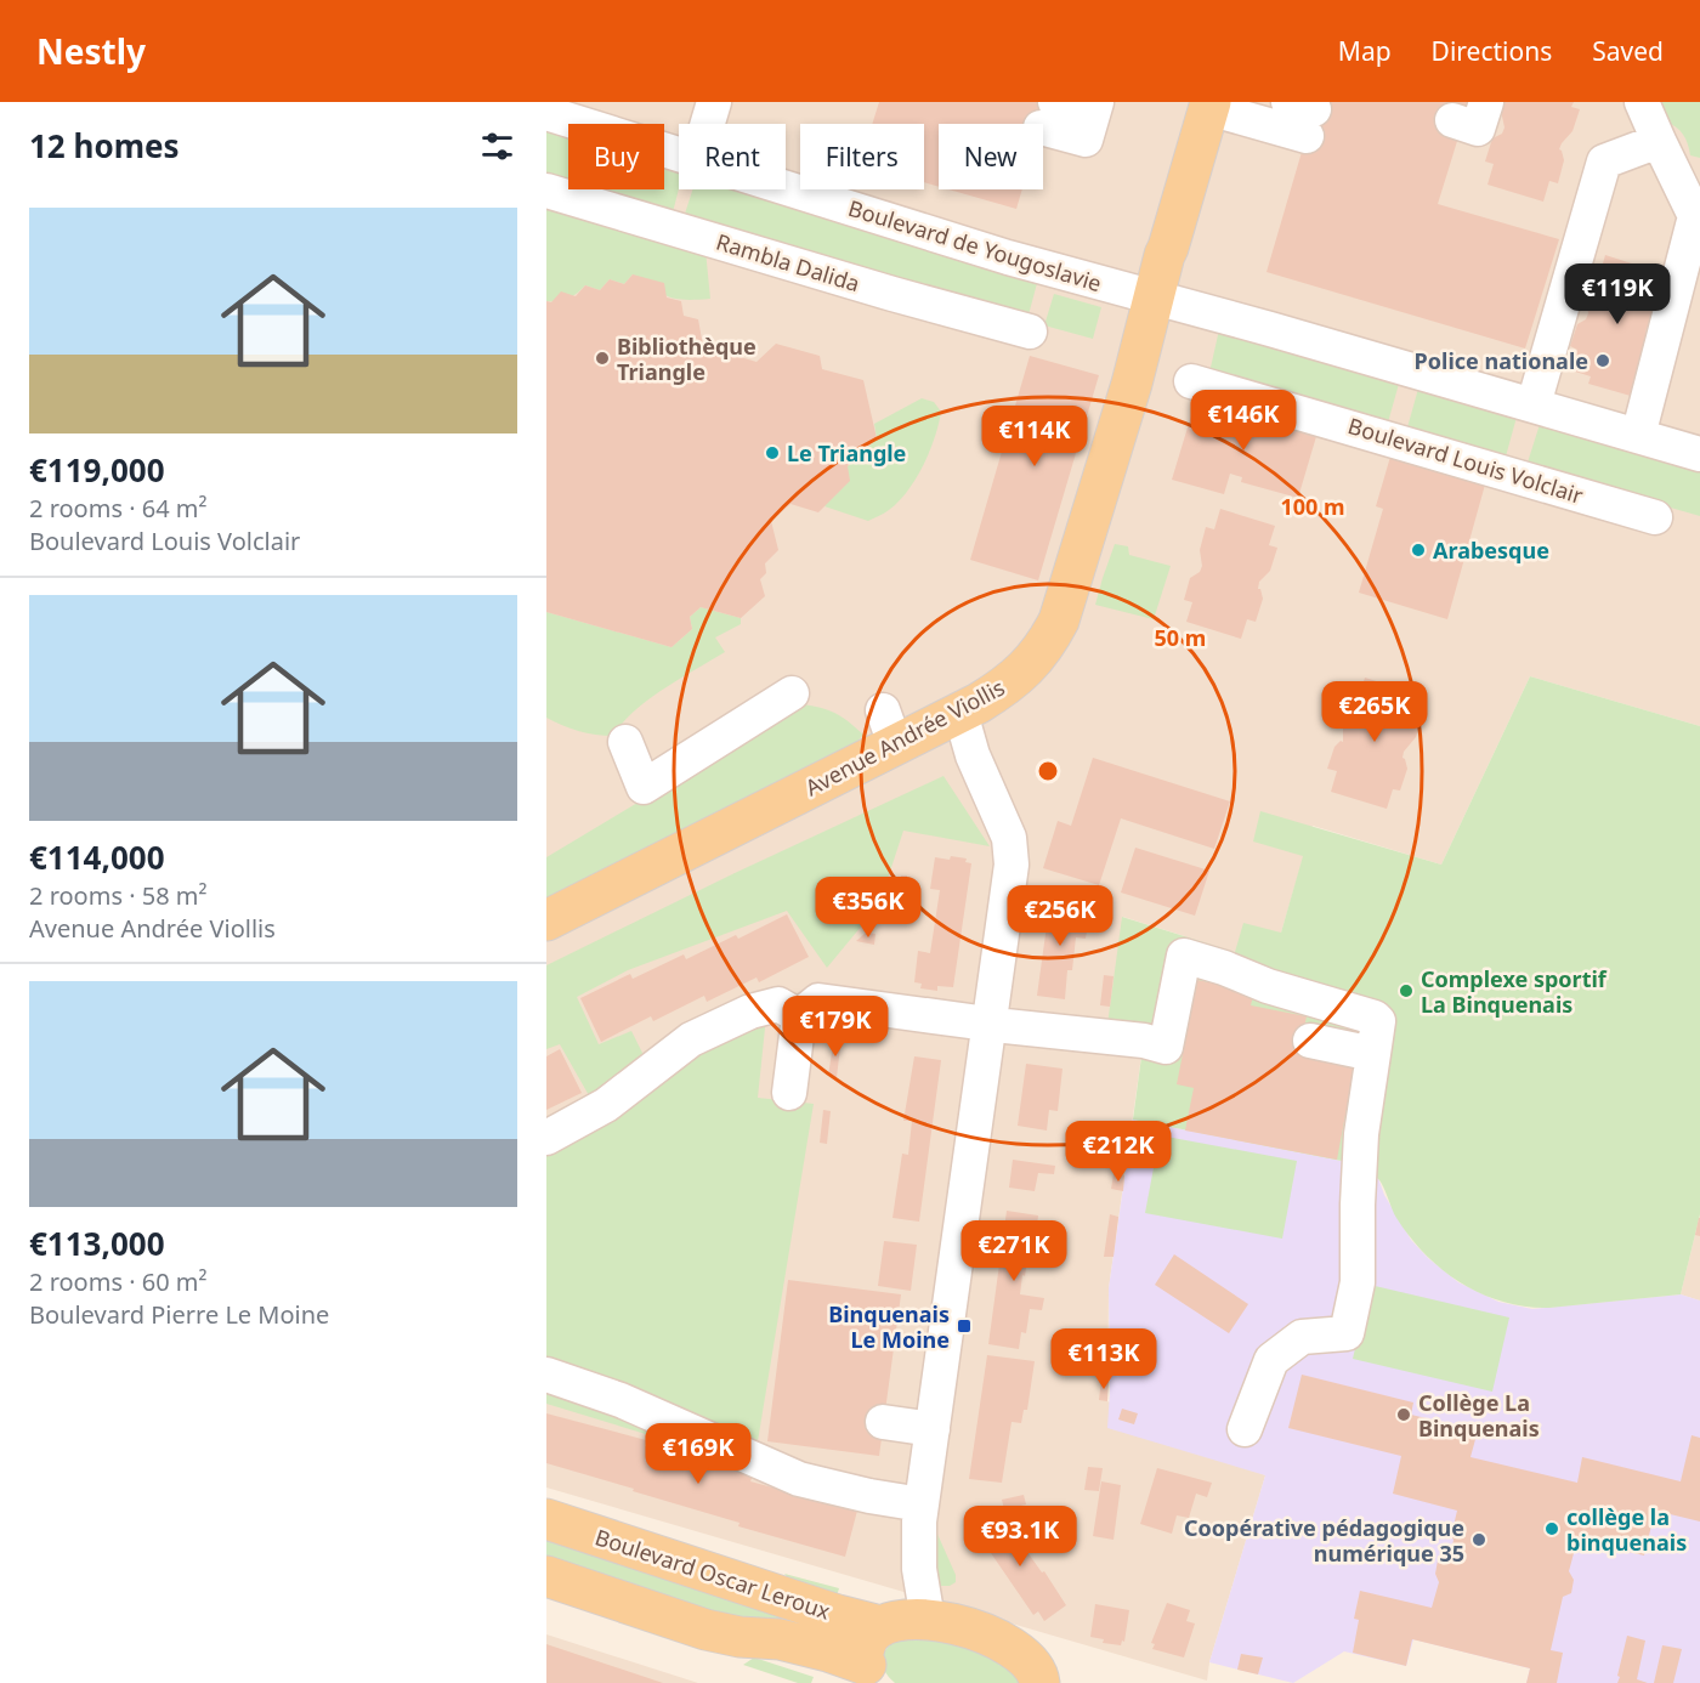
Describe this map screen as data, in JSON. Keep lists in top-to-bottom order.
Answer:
{
  "streets": {
    "main road": ["Avenue Andrée Viollis", "Boulevard Oscar Leroux"],
    "street": ["Boulevard de Yougoslavie", "Rambla Dalida", "Boulevard Louis Volclair"]
  },
  "crossings": [
    ["Boulevard de Yougoslavie", "Avenue Andrée Viollis"]
  ],
  "places": {
    "other": [
      "Bibliothèque Triangle",
      "Police nationale",
      "Le Triangle",
      "Arabesque",
      "Complexe sportif La Binquenais",
      "Collège La Binquenais",
      "collège la binquenais",
      "Coopérative pédagogique numérique 35"
    ],
    "transit": ["Binquenais Le Moine"]
  },
  "page": {
    "header": "Nestly",
    "nav": ["Map", "Directions", "Saved"],
    "heading": "12 homes",
    "chip": [
      "Buy",
      "Rent",
      "Filters",
      "New"
    ],
    "list": [
      {
        "name": "€119,000",
        "note": "2 rooms · 64 m² · Boulevard Louis Volclair"
      },
      {
        "name": "€114,000",
        "note": "2 rooms · 58 m² · Avenue Andrée Viollis"
      },
      {
        "name": "€113,000",
        "note": "2 rooms · 60 m² · Boulevard Pierre Le Moine"
      }
    ],
    "price": [
      "€119K",
      "€146K",
      "€114K",
      "€265K",
      "€356K",
      "€256K",
      "€179K",
      "€212K",
      "€271K",
      "€113K",
      "€169K",
      "€93.1K"
    ]
  },
  "rings": ["100 m", "50 m"]
}
